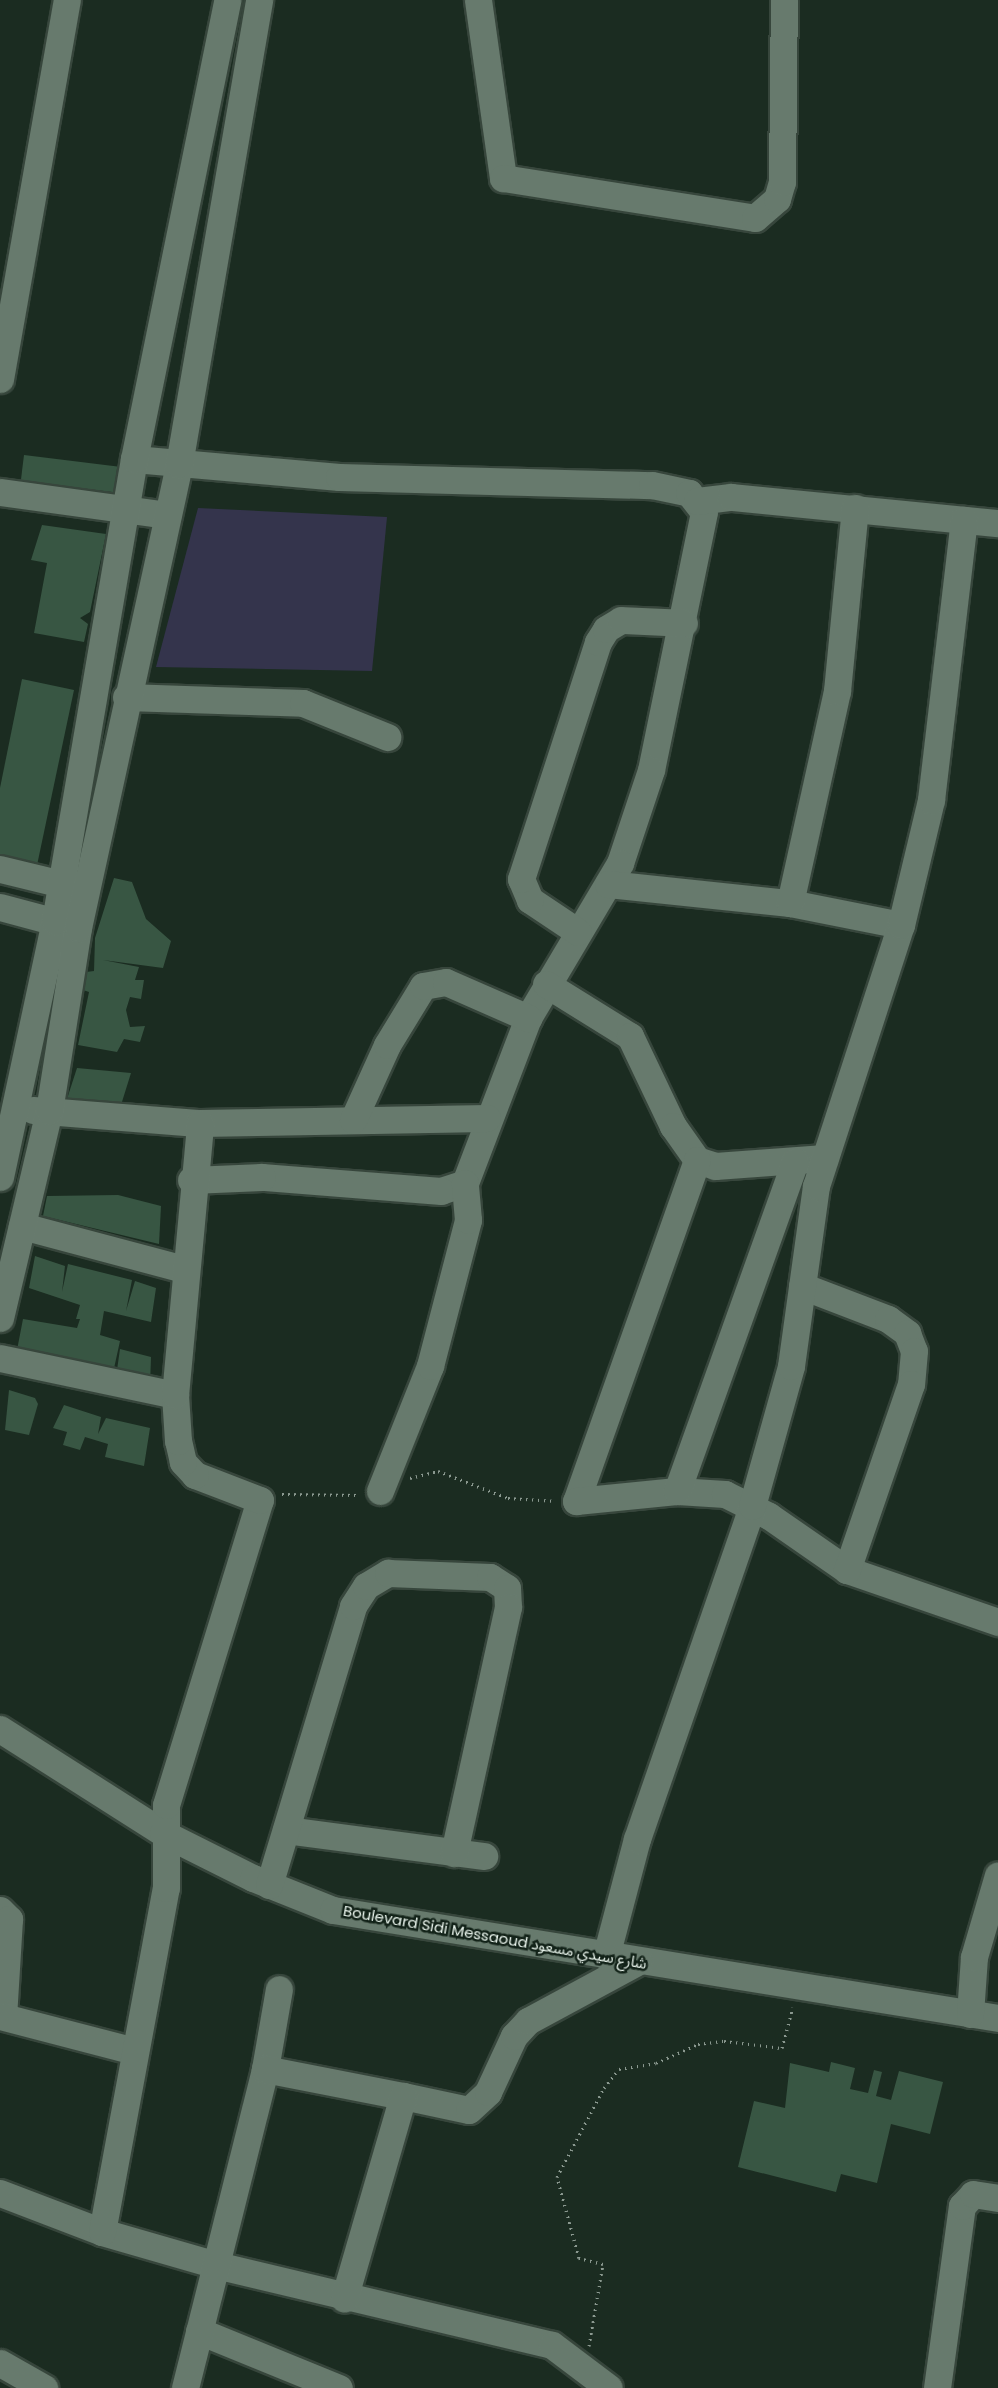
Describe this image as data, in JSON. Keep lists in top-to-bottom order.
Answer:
{
  "streets": {
    "street": ["Boulevard Sidi Messaoud شارع سيدي مسعود"]
  }
}
